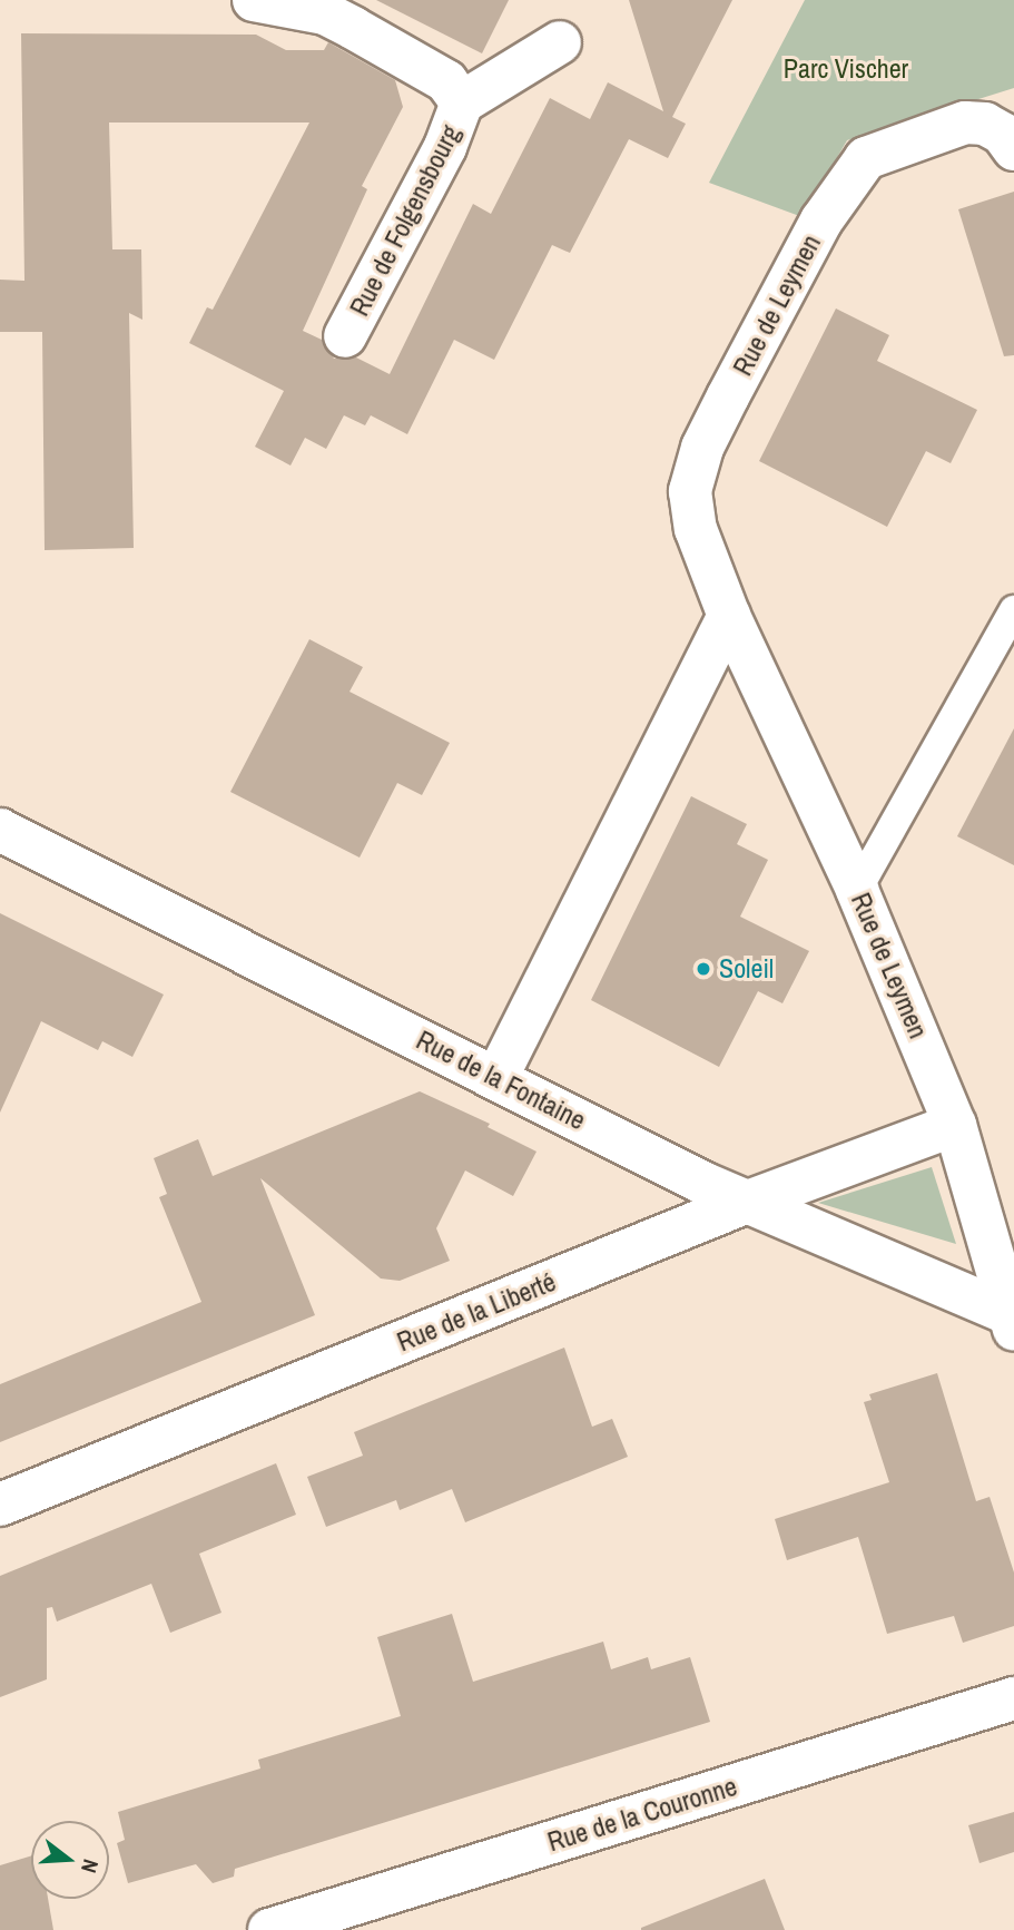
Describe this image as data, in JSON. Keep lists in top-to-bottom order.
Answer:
{
  "streets": {
    "street": [
      "Rue de Folgensbourg",
      "Rue de Leymen",
      "Rue de la Fontaine",
      "Rue de la Liberté",
      "Rue de la Couronne"
    ]
  },
  "crossings": [
    ["Rue de Leymen", "Rue de la Fontaine"],
    ["Rue de Leymen", "Rue de la Liberté"],
    ["Rue de la Fontaine", "Rue de la Liberté"]
  ],
  "parks": ["Parc Vischer"],
  "places": ["Soleil"],
  "north": "right"
}
